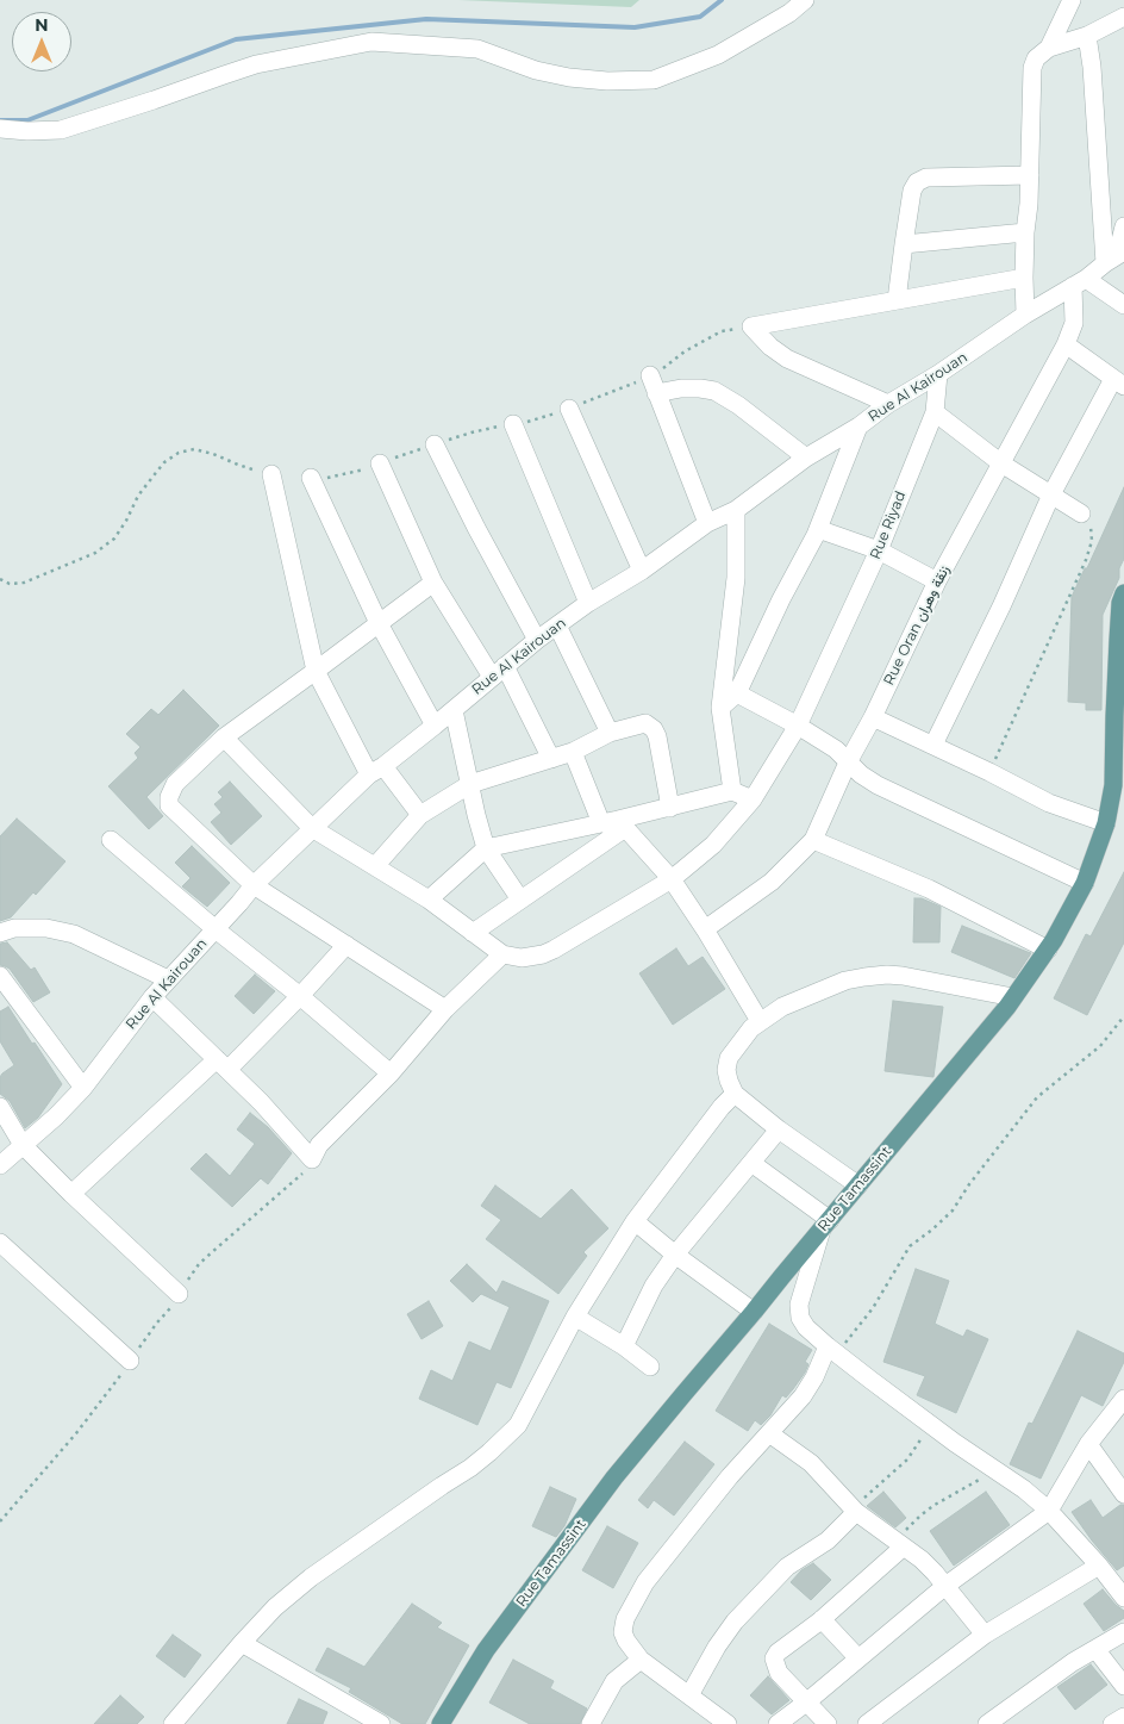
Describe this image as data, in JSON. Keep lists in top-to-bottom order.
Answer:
{
  "streets": {
    "main road": ["Rue Tamassint"],
    "street": ["Rue Al Kairouan", "Rue Riyad", "Rue Oran زنقة وهران"]
  },
  "crossings": [
    ["Rue Al Kairouan", "Rue Riyad"],
    ["Rue Al Kairouan", "Rue Oran زنقة وهران"]
  ],
  "north": "top"
}
